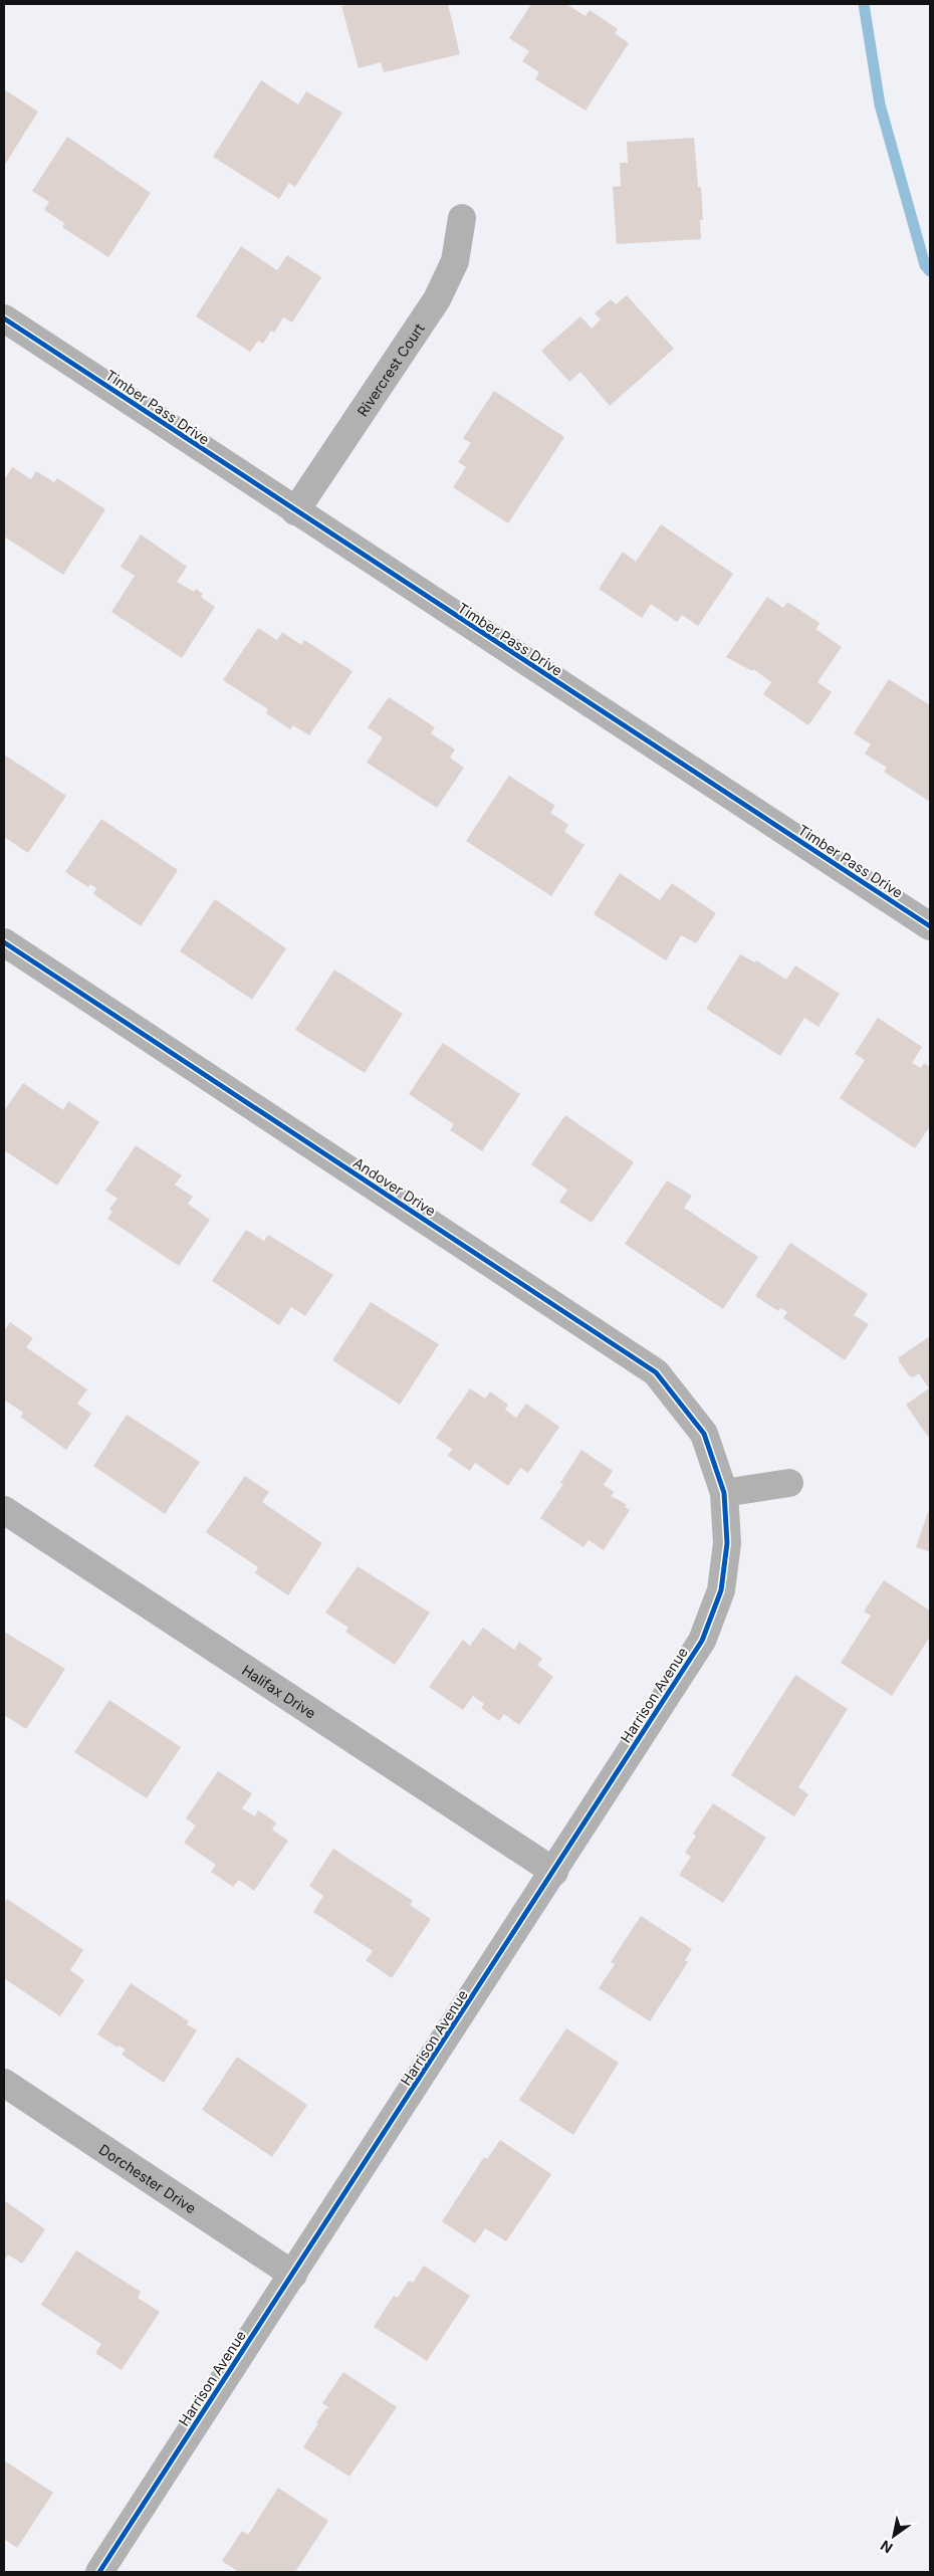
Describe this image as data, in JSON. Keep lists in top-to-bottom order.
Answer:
{
  "streets": {
    "street": [
      "Rivercrest Court",
      "Timber Pass Drive",
      "Andover Drive",
      "Halifax Drive",
      "Harrison Avenue",
      "Dorchester Drive"
    ]
  },
  "crossings": [
    ["Rivercrest Court", "Timber Pass Drive"],
    ["Andover Drive", "Harrison Avenue"],
    ["Halifax Drive", "Harrison Avenue"],
    ["Harrison Avenue", "Dorchester Drive"]
  ],
  "north": "bottom left"
}
